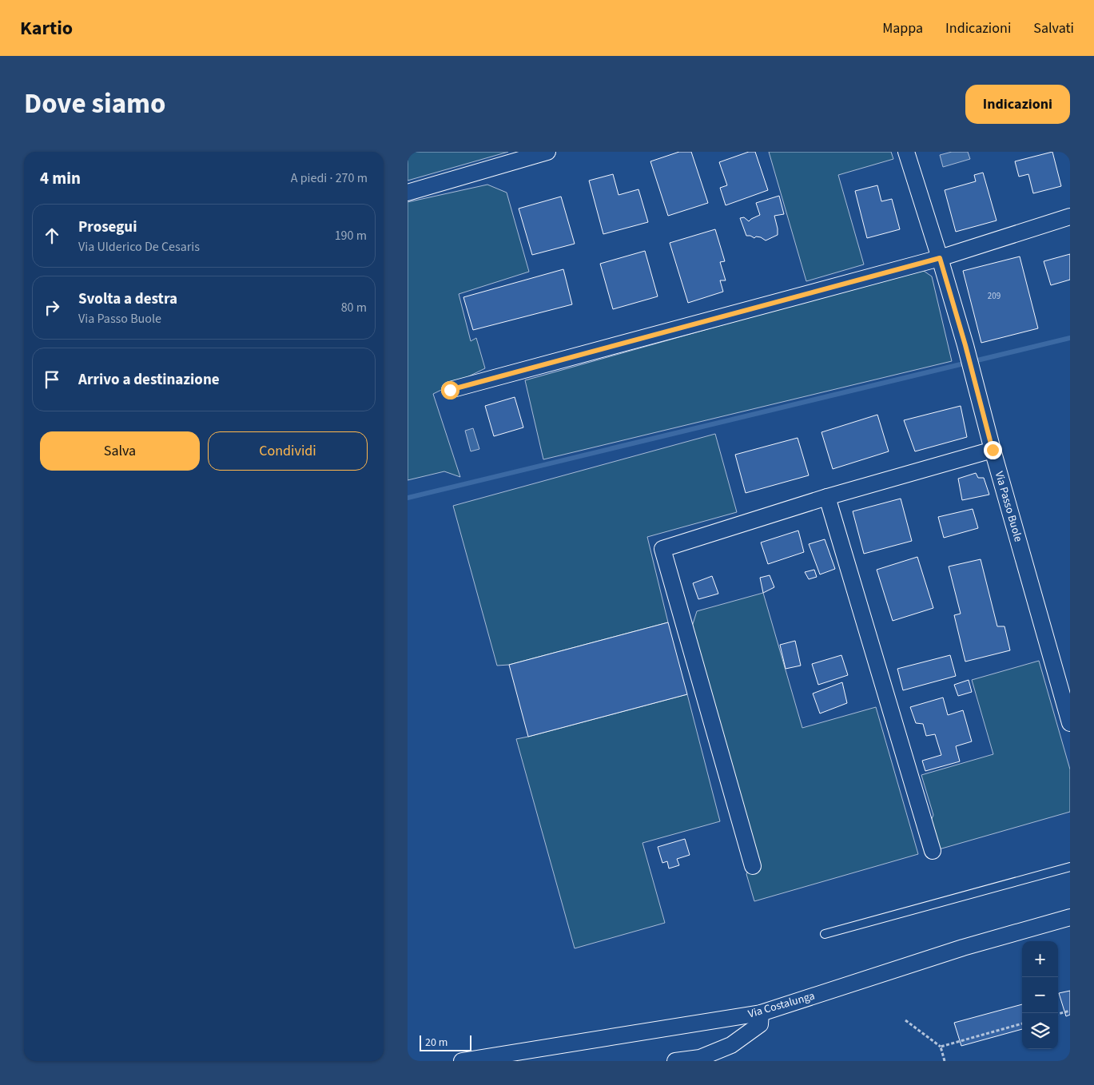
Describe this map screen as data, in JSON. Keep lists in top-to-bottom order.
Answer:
{
  "streets": {
    "street": ["Via Passo Buole", "Via Costalunga"]
  },
  "house_numbers": ["209"],
  "scale_bar": "20 m",
  "page": {
    "header": "Kartio",
    "nav": ["Mappa", "Indicazioni", "Salvati"],
    "title": "Dove siamo",
    "buttons": [
      "Indicazioni",
      ["Salva", "Condividi"]
    ],
    "heading": ["4 min", "A piedi · 270 m"],
    "list": [
      ["Prosegui", "Via Ulderico De Cesaris", "190 m"],
      ["Svolta a destra", "Via Passo Buole", "80 m"],
      "Arrivo a destinazione"
    ],
    "map_buttons": ["+", "−"],
    "scale": "20 m"
  }
}
